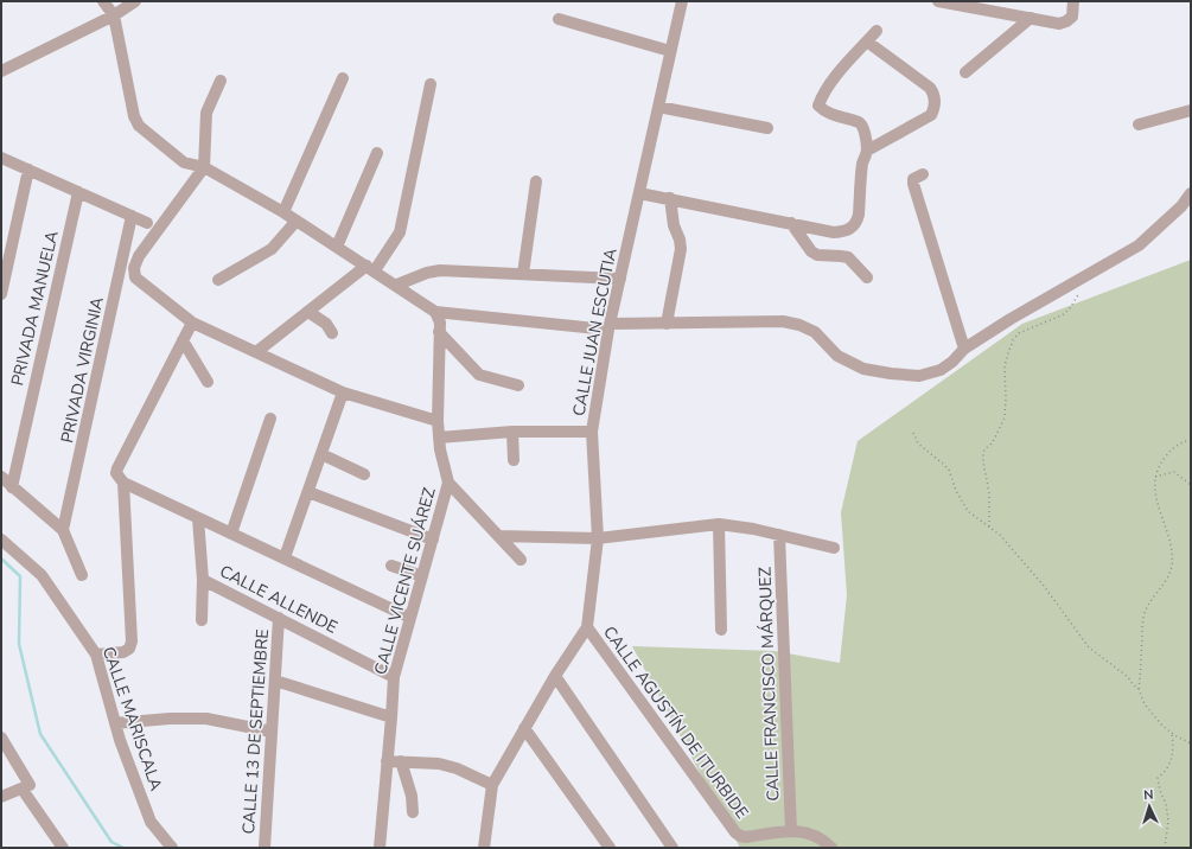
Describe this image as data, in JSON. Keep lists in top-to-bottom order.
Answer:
{
  "streets": {
    "street": [
      "PRIVADA MANUELA",
      "CALLE JUAN ESCUTIA",
      "PRIVADA VIRGINIA",
      "CALLE VICENTE SUÁREZ",
      "CALLE ALLENDE",
      "CALLE FRANCISCO MÁRQUEZ",
      "CALLE MARISCALA",
      "CALLE AGUSTÍN DE ITURBIDE",
      "CALLE 13 DE SEPTIEMBRE"
    ]
  },
  "crossings": [
    ["CALLE JUAN ESCUTIA", "CALLE AGUSTÍN DE ITURBIDE"],
    ["CALLE VICENTE SUÁREZ", "CALLE ALLENDE"],
    ["CALLE ALLENDE", "CALLE 13 DE SEPTIEMBRE"],
    ["CALLE FRANCISCO MÁRQUEZ", "CALLE AGUSTÍN DE ITURBIDE"]
  ],
  "north": "top"
}
